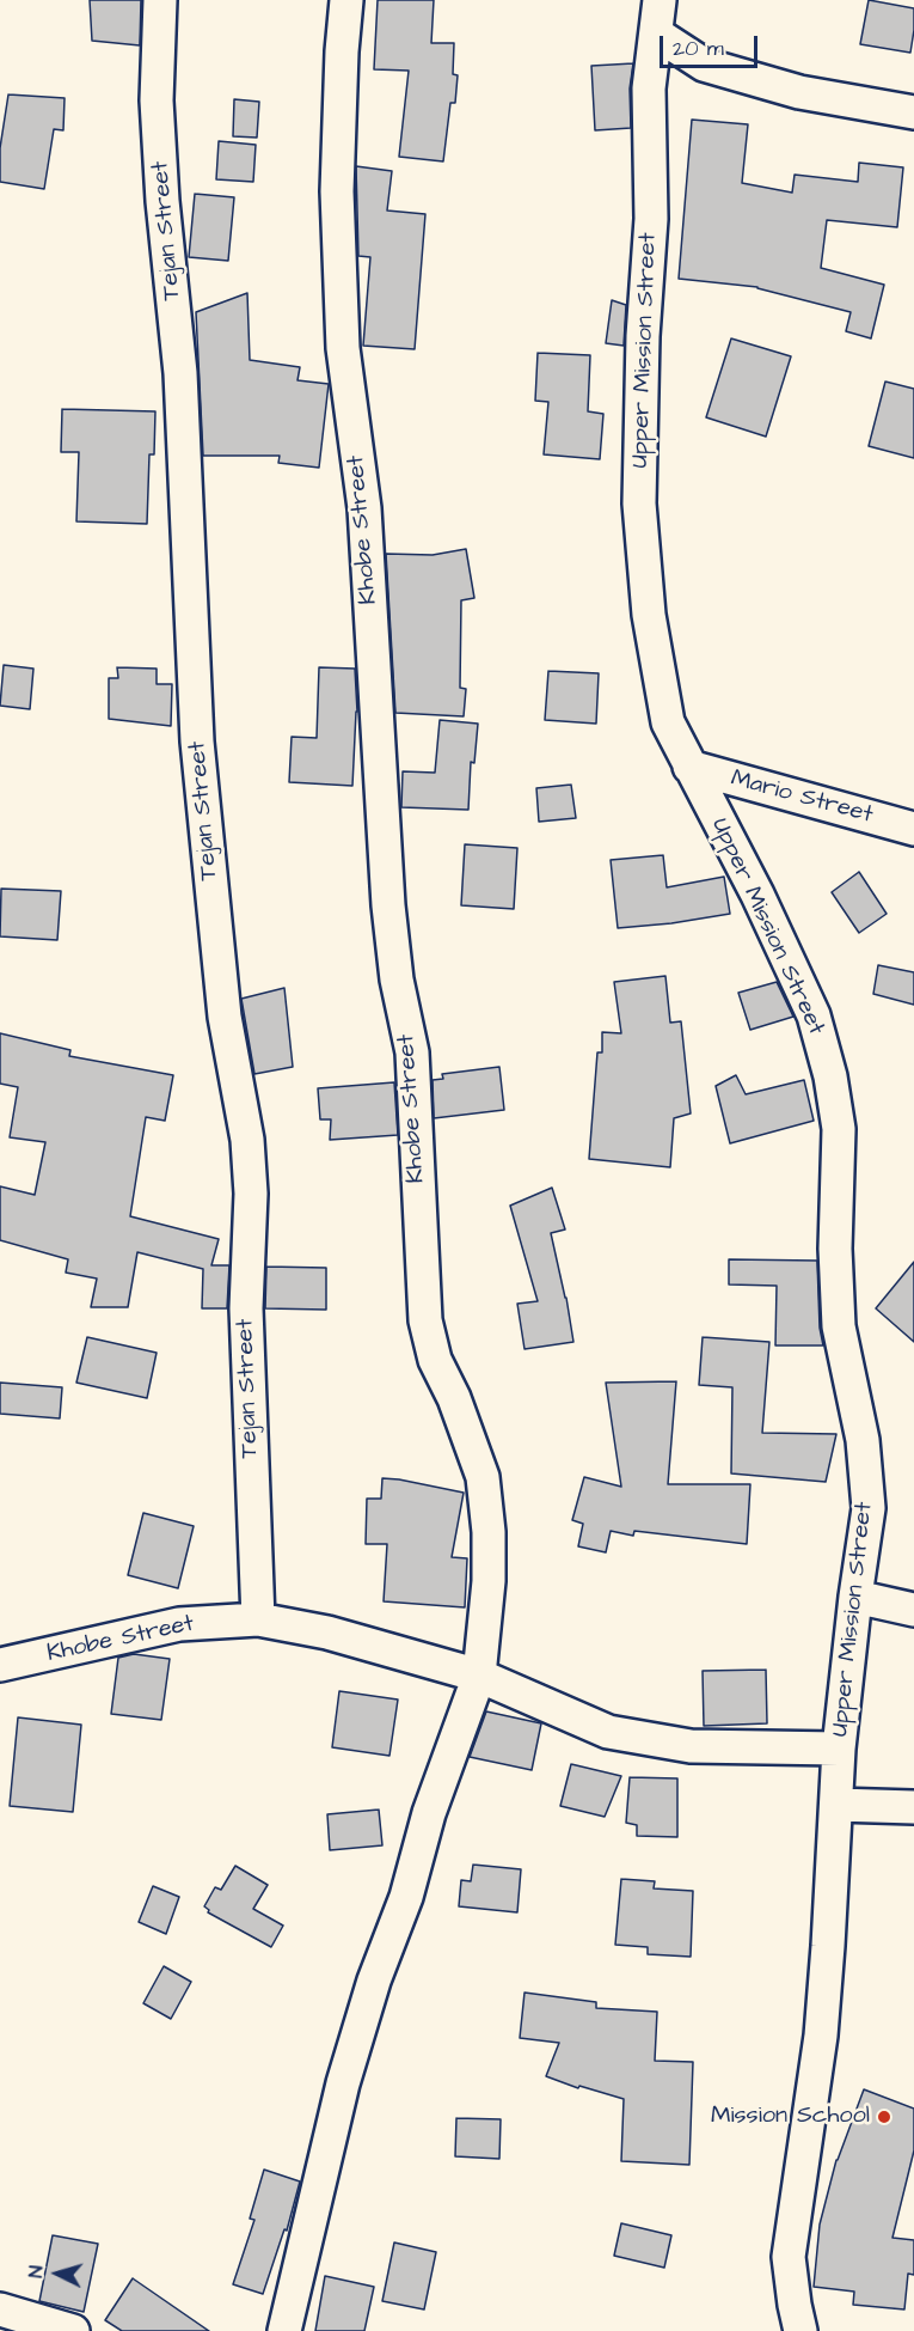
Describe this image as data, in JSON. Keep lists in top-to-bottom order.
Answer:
{
  "streets": {
    "street": [
      "Tejan Street",
      "Upper Mission Street",
      "Khobe Street",
      "Mario Street"
    ]
  },
  "crossings": [
    ["Tejan Street", "Khobe Street"],
    ["Upper Mission Street", "Mario Street"]
  ],
  "places": ["Mission School"],
  "scale_bar": "20 m",
  "north": "left"
}
